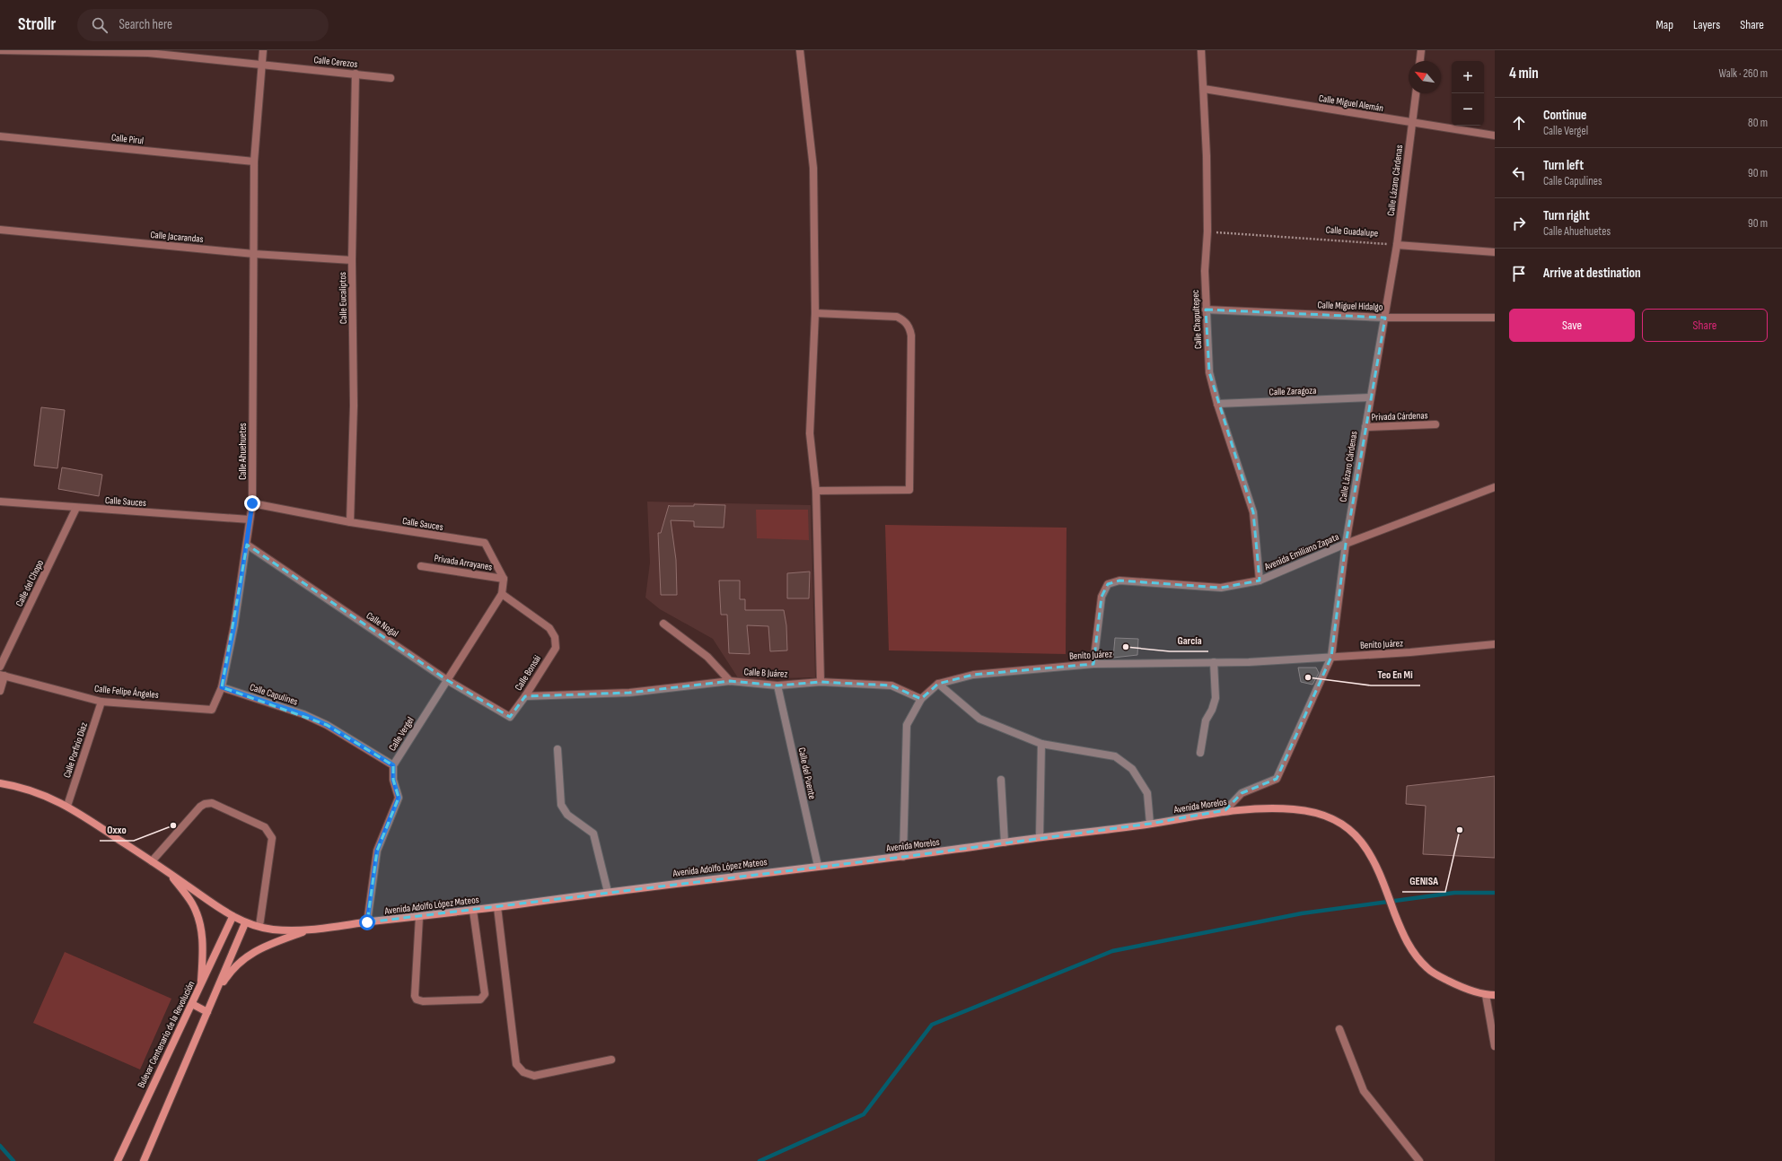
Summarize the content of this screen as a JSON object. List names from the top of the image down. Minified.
{"streets":{"main road":["Avenida Morelos","Avenida Adolfo López Mateos","Bulevar Centenario de la Revolución"],"street":["Calle Cerezos","Calle Miguel Alemán","Calle Pirul","Calle Lázaro Cárdenas","Calle Jacarandas","Calle Eucaliptos","Calle Miguel Hidalgo","Calle Chapultepec","Calle Zaragoza","Privada Cárdenas","Calle Ahuehuetes","Calle Sauces","Avenida Emiliano Zapata","Privada Arrayanes","Calle del Chopo","Calle Nogal","Benito Juárez","Calle Bonsái","Calle B Juárez","Calle Felipe Ángeles","Calle Capulines","Calle Vergel","Calle Porfirio Díaz","Calle del Puente"],"path":["Calle Guadalupe"]},"crossings":[["Calle Cerezos","Calle Eucaliptos"],["Calle Cerezos","Calle Ahuehuetes"],["Calle Miguel Alemán","Calle Lázaro Cárdenas"],["Calle Miguel Alemán","Calle Chapultepec"],["Calle Pirul","Calle Ahuehuetes"],["Calle Lázaro Cárdenas","Calle Guadalupe"],["Calle Lázaro Cárdenas","Calle Miguel Hidalgo"],["Calle Lázaro Cárdenas","Calle Zaragoza"],["Calle Lázaro Cárdenas","Privada Cárdenas"],["Calle Lázaro Cárdenas","Avenida Emiliano Zapata"],["Calle Lázaro Cárdenas","Benito Juárez"],["Calle Lázaro Cárdenas","Avenida Morelos"],["Calle Guadalupe","Calle Chapultepec"],["Calle Jacarandas","Calle Eucaliptos"],["Calle Jacarandas","Calle Ahuehuetes"],["Calle Eucaliptos","Calle Sauces"],["Calle Miguel Hidalgo","Calle Chapultepec"],["Calle Chapultepec","Calle Zaragoza"],["Calle Chapultepec","Avenida Emiliano Zapata"],["Calle Ahuehuetes","Calle Sauces"],["Calle Ahuehuetes","Calle Nogal"],["Calle Ahuehuetes","Calle Felipe Ángeles"],["Calle Ahuehuetes","Calle Capulines"],["Calle Sauces","Privada Arrayanes"],["Calle Sauces","Calle del Chopo"],["Avenida Emiliano Zapata","Benito Juárez"],["Calle Nogal","Calle Bonsái"],["Calle Nogal","Calle Vergel"],["Benito Juárez","Calle B Juárez"],["Benito Juárez","Avenida Morelos"],["Calle Bonsái","Calle B Juárez"],["Calle Bonsái","Calle Vergel"],["Calle B Juárez","Calle del Puente"],["Calle Felipe Ángeles","Calle Porfirio Díaz"],["Calle Capulines","Calle Vergel"],["Calle Vergel","Avenida Adolfo López Mateos"],["Calle Porfirio Díaz","Avenida Adolfo López Mateos"],["Calle del Puente","Avenida Morelos"],["Calle del Puente","Avenida Adolfo López Mateos"],["Avenida Morelos","Avenida Adolfo López Mateos"],["Avenida Adolfo López Mateos","Bulevar Centenario de la Revolución"]],"places":["García","Teo En Mi","Oxxo","GENISA"],"north":"top left","page":{"header":"Strollr","search":"Search here","nav":["Map","Layers","Share"],"heading":["4 min","Walk · 260 m"],"map_buttons":["+","−"],"list":[["Continue","Calle Vergel","80 m"],["Turn left","Calle Capulines","90 m"],["Turn right","Calle Ahuehuetes","90 m"],"Arrive at destination"],"buttons":["Save","Share"]}}
